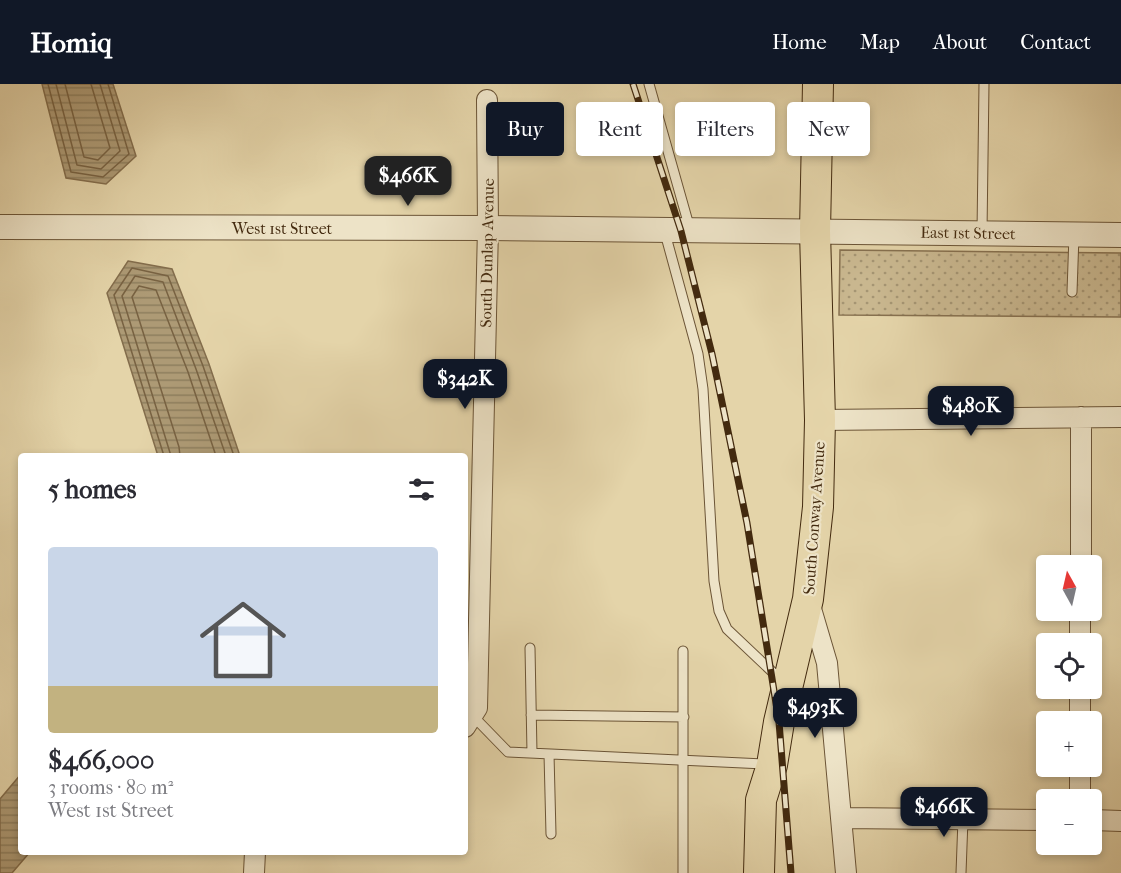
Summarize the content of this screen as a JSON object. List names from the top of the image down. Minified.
{"streets":{"main road":["South Conway Avenue"],"street":["West 1st Street","East 1st Street","South Dunlap Avenue"]},"crossings":[["West 1st Street","East 1st Street"],["West 1st Street","South Dunlap Avenue"],["West 1st Street","South Conway Avenue"],["East 1st Street","South Conway Avenue"]],"north":"top","page":{"header":"Homiq","nav":["Home","Map","About","Contact"],"chip":["Buy","Rent","Filters","New"],"price":["$466K","$342K","$480K","$493K","$466K"],"heading":"5 homes","list":[{"name":"$466,000","note":"3 rooms · 80 m² · West 1st Street"}],"map_buttons":["+","−"]}}
